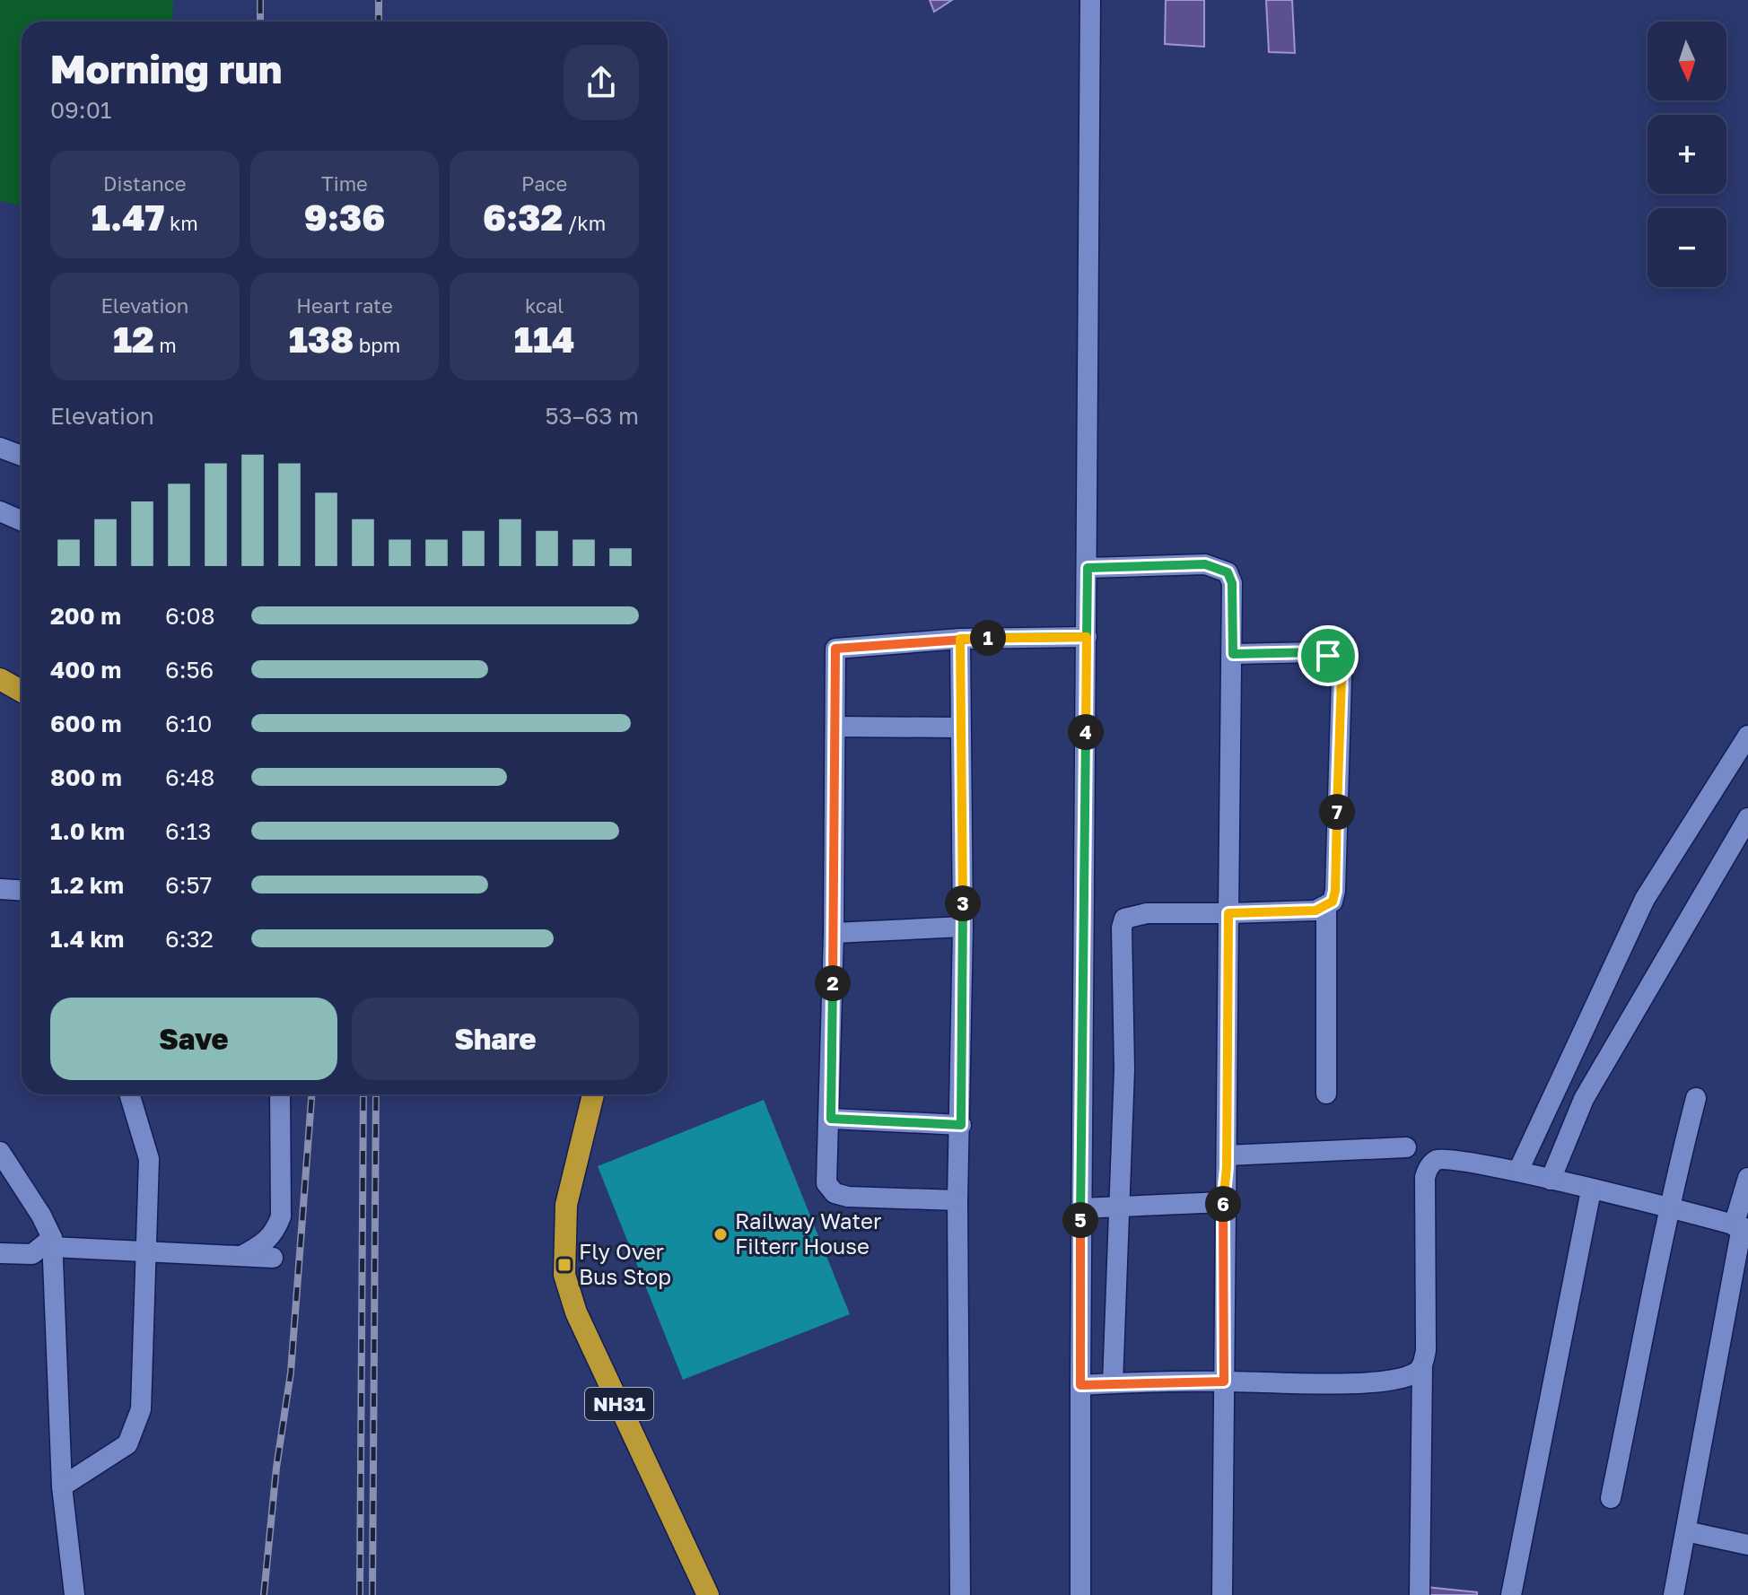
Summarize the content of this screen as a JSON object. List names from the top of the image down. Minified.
{"streets":{"highway":["NH31"]},"places":{"other":["Railway Water Filterr House"],"transit":["Fly Over Bus Stop"]},"north":"bottom","page":{"map_buttons":["+","−"],"heading":["Morning run","09:01"],"stats":[["Distance","1.47 km"],["Time","9:36"],["Pace","6:32 /km"],["Elevation","12 m"],["Heart rate","138 bpm"],["kcal","114"]],"chart":["Elevation","53–63 m"],"list":[{"name":"200 m","note":"6:08"},{"name":"400 m","note":"6:56"},{"name":"600 m","note":"6:10"},{"name":"800 m","note":"6:48"},{"name":"1.0 km","note":"6:13"},{"name":"1.2 km","note":"6:57"},{"name":"1.4 km","note":"6:32"}],"pins":["1","4","7","3","2","6","5"],"buttons":["Save","Share"]}}
